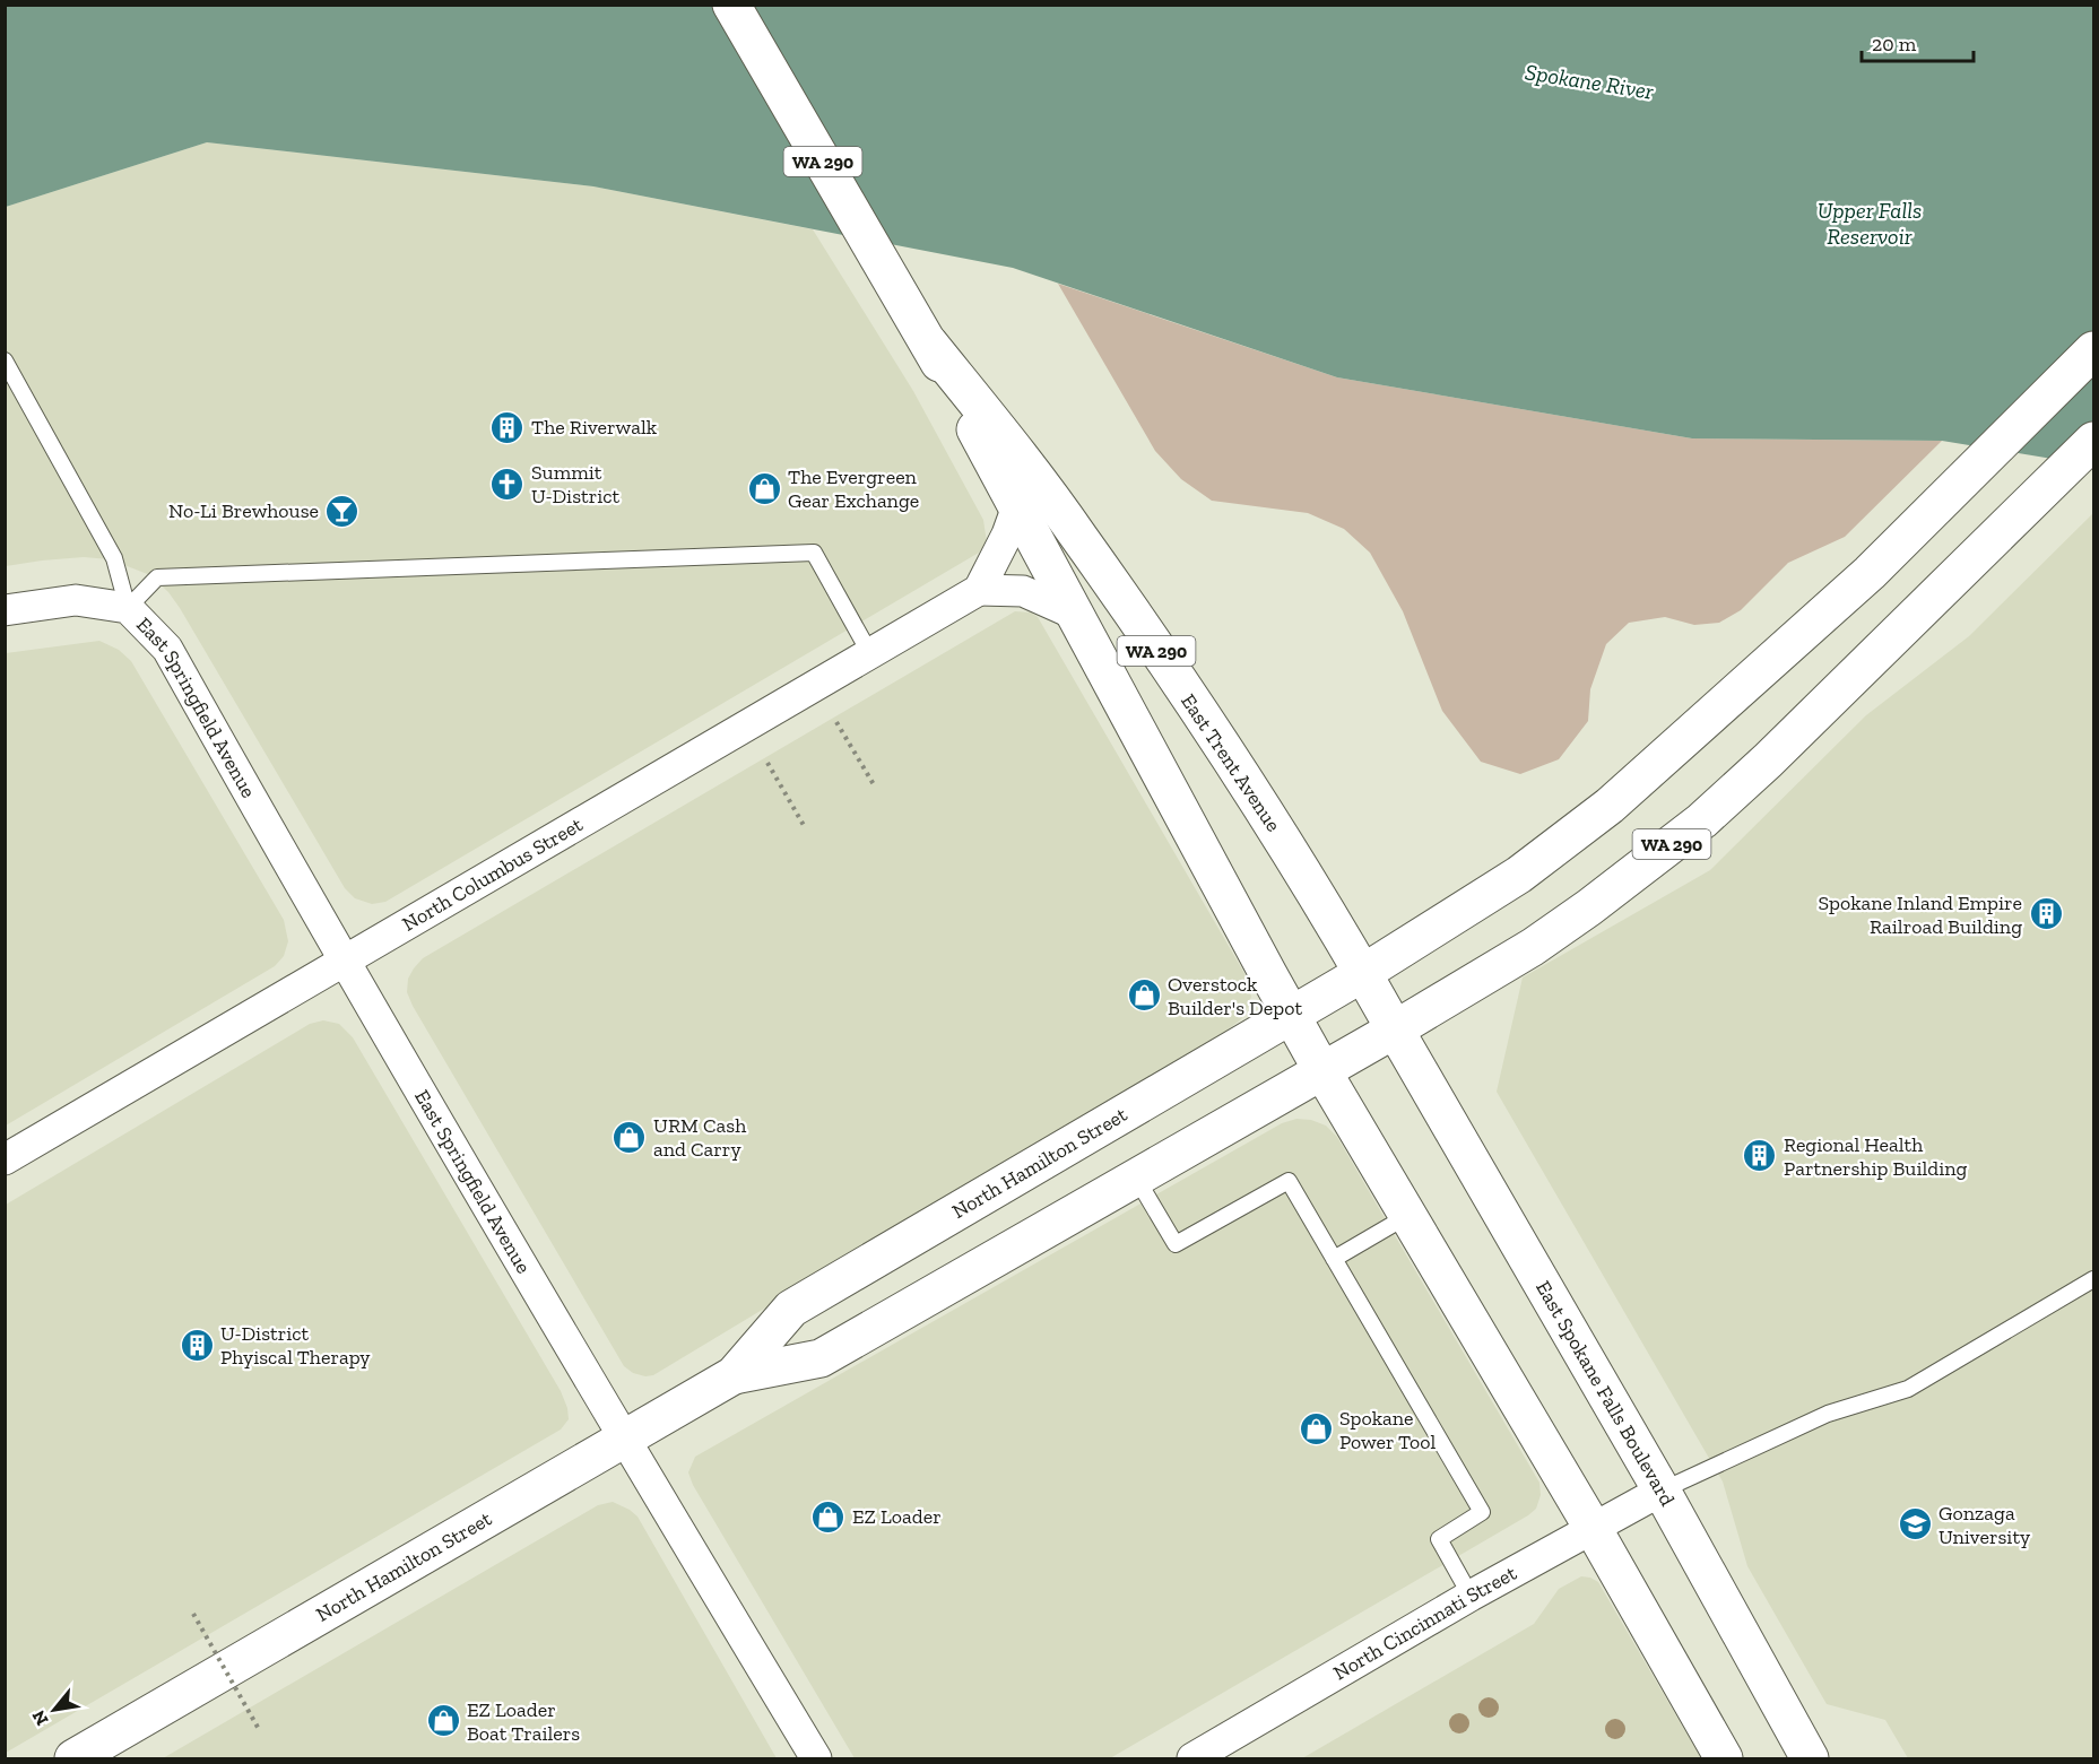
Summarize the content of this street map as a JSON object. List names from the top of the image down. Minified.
{"streets":{"main road":["WA 290","East Trent Avenue","North Hamilton Street","East Spokane Falls Boulevard"],"street":["East Springfield Avenue","North Columbus Street","North Cincinnati Street"]},"crossings":[["WA 290","East Trent Avenue"],["WA 290","North Hamilton Street"],["WA 290","East Spokane Falls Boulevard"],["East Springfield Avenue","North Columbus Street"],["East Springfield Avenue","North Hamilton Street"],["East Trent Avenue","North Hamilton Street"],["East Trent Avenue","East Spokane Falls Boulevard"],["North Hamilton Street","East Spokane Falls Boulevard"],["East Spokane Falls Boulevard","North Cincinnati Street"]],"water":["Spokane River","Upper Falls Reservoir"],"places":{"building":["The Riverwalk","Spokane Inland Empire Railroad Building","Regional Health Partnership Building","U-District Phyiscal Therapy"],"church":["Summit U-District"],"shop":["The Evergreen Gear Exchange","Overstock Builder's Depot","URM Cash and Carry","Spokane Power Tool","EZ Loader","EZ Loader Boat Trailers"],"bar":["No-Li Brewhouse"],"school or university":["Gonzaga University"]},"scale_bar":"20 m","north":"bottom left"}
